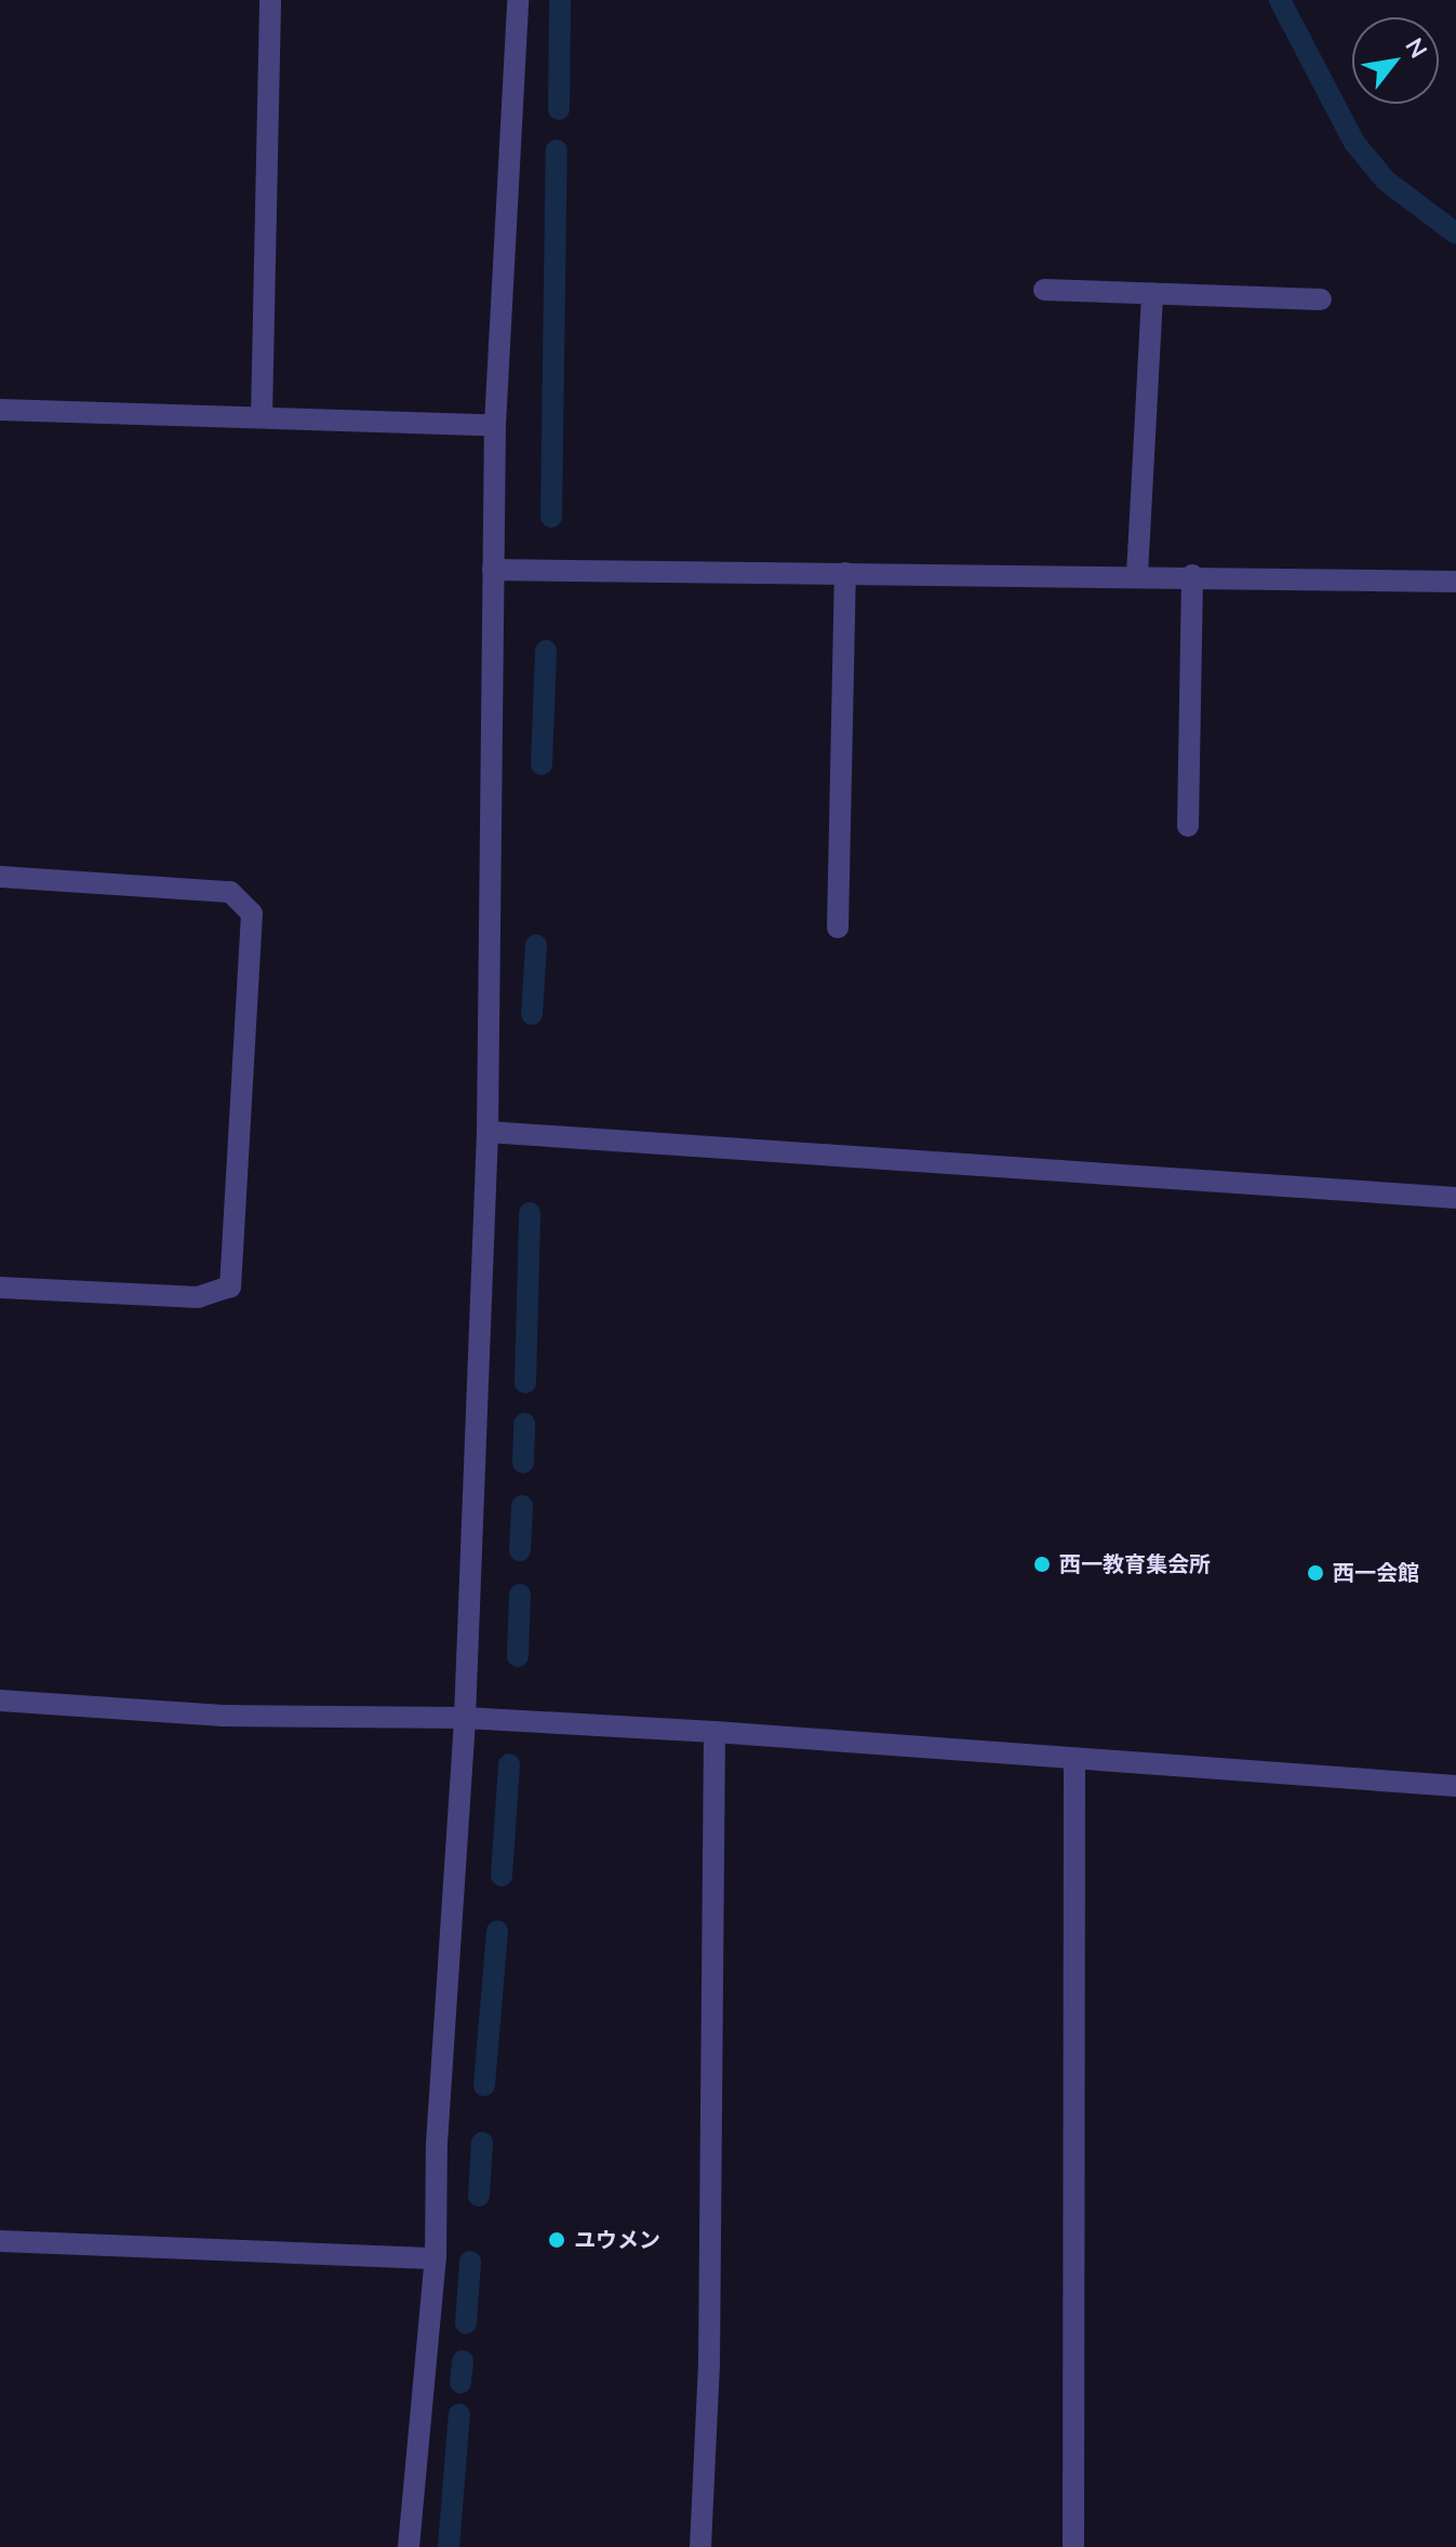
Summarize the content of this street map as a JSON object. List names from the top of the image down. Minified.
{"places":["西一教育集会所","西一会館","ユウメン"],"north":"top right"}
